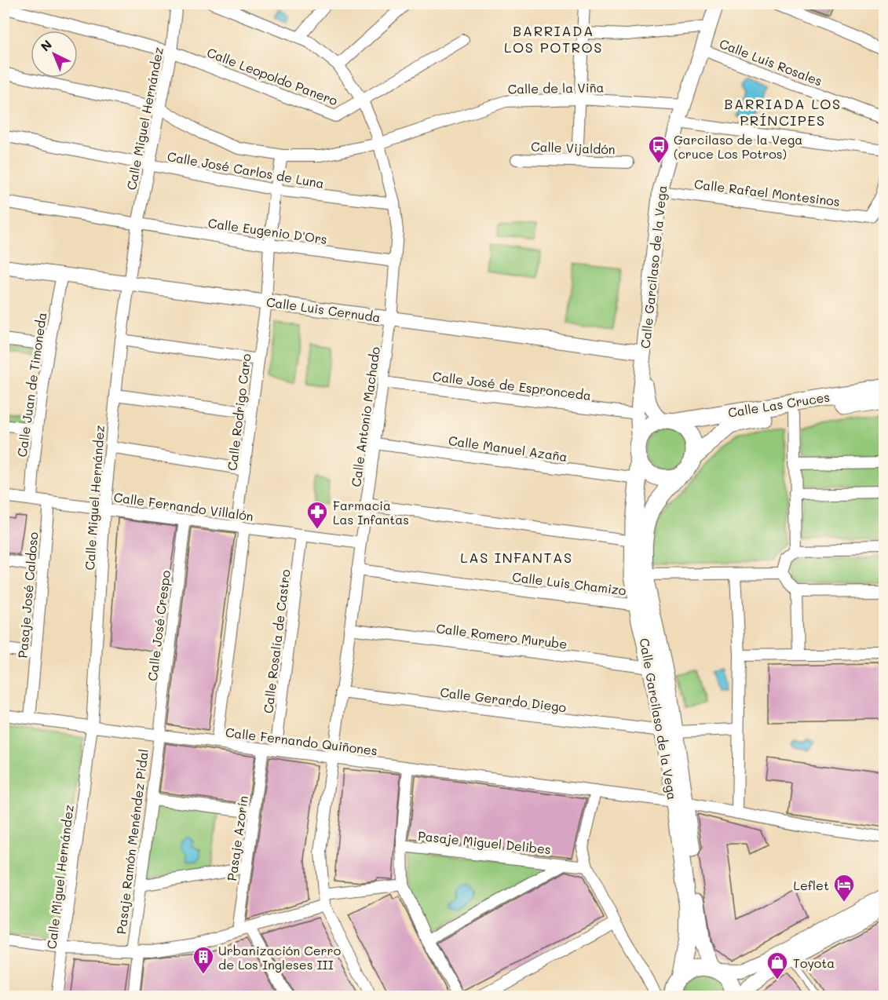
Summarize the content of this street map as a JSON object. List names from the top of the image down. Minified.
{"streets":{"main road":["Calle Garcilaso de la Vega","Calle Las Cruces"],"street":["Calle Luis Rosales","Calle Leopoldo Panero","Calle de la Viña","Calle Miguel Hernández","Calle Vijaldón","Calle José Carlos de Luna","Calle Rafael Montesinos","Calle Eugenio D'Ors","Calle Luis Cernuda","Calle Juan de Timoneda","Calle José de Espronceda","Calle Rodrigo Caro","Calle Antonio Machado","Calle Manuel Azaña","Calle Fernando Villalón","Calle Luis Chamizo","Pasaje José Caldoso","Calle José Crespo","Calle Romero Murube","Calle Rosalía de Castro","Calle Gerardo Diego","Calle Fernando Quiñones","Pasaje Azorín","Pasaje Ramón Menéndez Pidal","Pasaje Miguel Delibes"]},"crossings":[["Calle Luis Rosales","Calle Garcilaso de la Vega"],["Calle Leopoldo Panero","Calle Miguel Hernández"],["Calle Leopoldo Panero","Calle Antonio Machado"],["Calle de la Viña","Calle Miguel Hernández"],["Calle de la Viña","Calle Garcilaso de la Vega"],["Calle de la Viña","Calle Rodrigo Caro"],["Calle de la Viña","Calle Antonio Machado"],["Calle Miguel Hernández","Calle José Carlos de Luna"],["Calle Miguel Hernández","Calle Eugenio D'Ors"],["Calle Miguel Hernández","Calle Luis Cernuda"],["Calle Miguel Hernández","Calle Fernando Villalón"],["Calle Miguel Hernández","Calle Fernando Quiñones"],["Calle José Carlos de Luna","Calle Rodrigo Caro"],["Calle José Carlos de Luna","Calle Antonio Machado"],["Calle Rafael Montesinos","Calle Garcilaso de la Vega"],["Calle Eugenio D'Ors","Calle Rodrigo Caro"],["Calle Eugenio D'Ors","Calle Antonio Machado"],["Calle Garcilaso de la Vega","Calle Luis Cernuda"],["Calle Garcilaso de la Vega","Calle José de Espronceda"],["Calle Garcilaso de la Vega","Calle Las Cruces"],["Calle Garcilaso de la Vega","Calle Manuel Azaña"],["Calle Garcilaso de la Vega","Calle Luis Chamizo"],["Calle Garcilaso de la Vega","Calle Romero Murube"],["Calle Garcilaso de la Vega","Calle Gerardo Diego"],["Calle Garcilaso de la Vega","Calle Fernando Quiñones"],["Calle Luis Cernuda","Calle Juan de Timoneda"],["Calle Luis Cernuda","Calle Rodrigo Caro"],["Calle Luis Cernuda","Calle Antonio Machado"],["Calle Juan de Timoneda","Calle Fernando Villalón"],["Calle José de Espronceda","Calle Antonio Machado"],["Calle Rodrigo Caro","Calle Fernando Villalón"],["Calle Rodrigo Caro","Calle Fernando Quiñones"],["Calle Antonio Machado","Calle Manuel Azaña"],["Calle Antonio Machado","Calle Fernando Villalón"],["Calle Antonio Machado","Calle Luis Chamizo"],["Calle Antonio Machado","Calle Romero Murube"],["Calle Antonio Machado","Calle Gerardo Diego"],["Calle Antonio Machado","Calle Fernando Quiñones"],["Calle Fernando Villalón","Pasaje José Caldoso"],["Calle Fernando Villalón","Calle José Crespo"],["Calle Fernando Villalón","Calle Rosalía de Castro"],["Pasaje José Caldoso","Calle Fernando Quiñones"],["Calle José Crespo","Calle Fernando Quiñones"],["Calle José Crespo","Pasaje Ramón Menéndez Pidal"],["Calle Rosalía de Castro","Calle Fernando Quiñones"],["Calle Fernando Quiñones","Pasaje Azorín"],["Calle Fernando Quiñones","Pasaje Ramón Menéndez Pidal"]],"districts":["BARRIADA LOS POTROS","BARRIADA LOS PRÍNCIPES","LAS INFANTAS"],"places":{"bus stop":["Garcilaso de la Vega (cruce Los Potros)"],"pharmacy":["Farmacia Las Infantas"],"hotel":["Leflet"],"building":["Urbanización Cerro de Los Ingleses III"],"shop":["Toyota"]},"north":"top left"}
